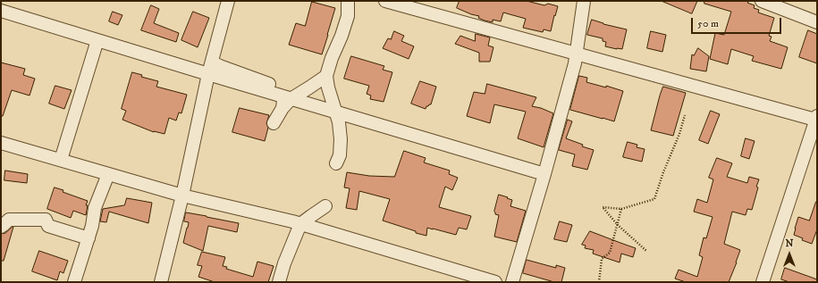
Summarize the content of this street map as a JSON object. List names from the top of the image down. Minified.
{"scale_bar":"50 m","north":"top"}
